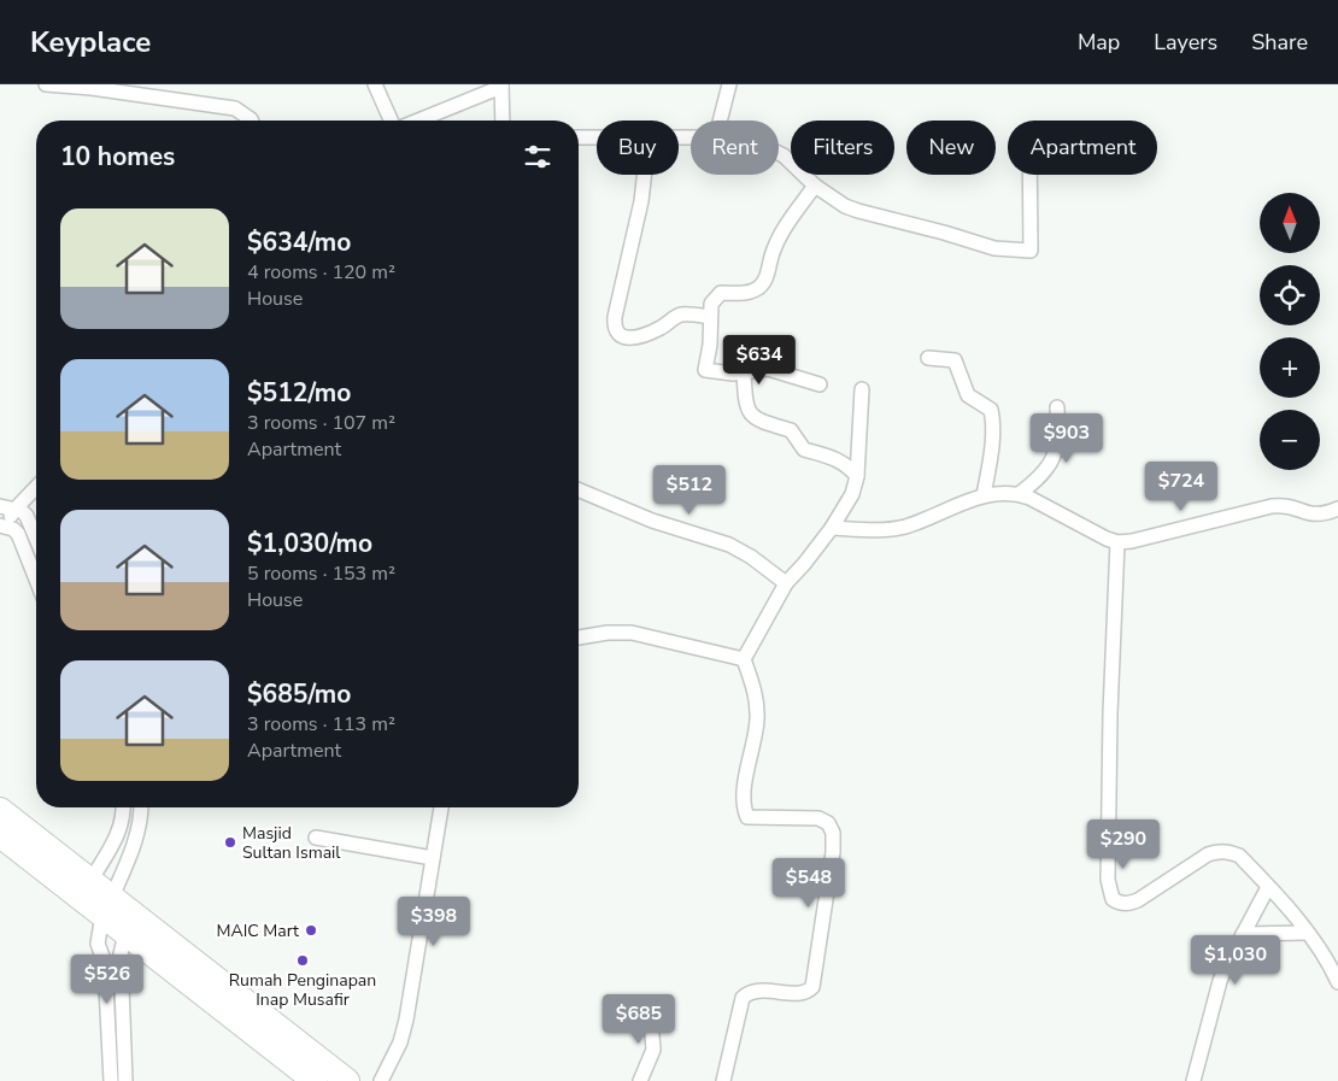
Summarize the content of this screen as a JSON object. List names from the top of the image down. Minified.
{"places":["Masjid Sultan Ismail","MAIC Mart","Rumah Penginapan Inap Musafir"],"north":"top","page":{"header":"Keyplace","nav":["Map","Layers","Share"],"chip":["Buy","Rent","Filters","New","Apartment"],"heading":"10 homes","map_buttons":["+","−"],"list":[{"name":"$634/mo","note":"4 rooms · 120 m² · House"},{"name":"$512/mo","note":"3 rooms · 107 m² · Apartment"},{"name":"$1,030/mo","note":"5 rooms · 153 m² · House"},{"name":"$685/mo","note":"3 rooms · 113 m² · Apartment"}],"price":["$634","$903","$724","$512","$290","$548","$398","$1,030","$526","$685"]}}
